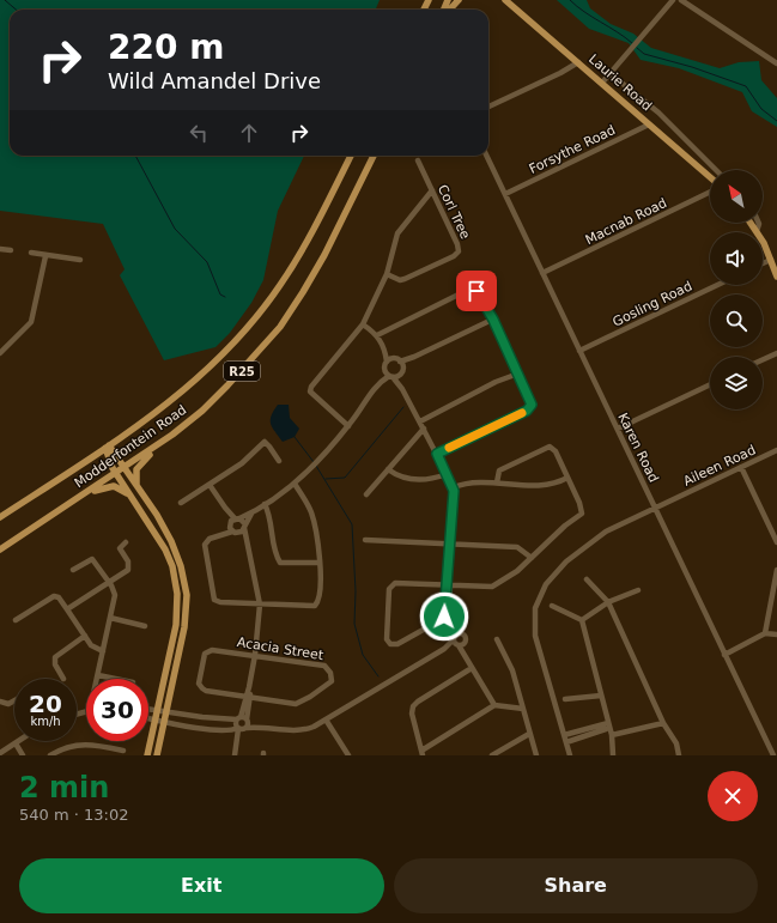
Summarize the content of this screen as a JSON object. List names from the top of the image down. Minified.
{"streets":{"main road":["Laurie Road","R25","Modderfontein Road"],"street":["Forsythe Road","Corl Tree","Macnab Road","Gosling Road","Karen Road","Aileen Road","Acacia Street"]},"crossings":[["Laurie Road","Forsythe Road"],["Forsythe Road","Karen Road"],["Macnab Road","Karen Road"],["Gosling Road","Karen Road"],["Karen Road","Aileen Road"]],"north":"top left","page":{"turn":["220 m","Wild Amandel Drive"],"speed":"20 km/h","limit":"30","heading":["2 min","540 m · 13:02"],"buttons":["Exit","Share"]}}
